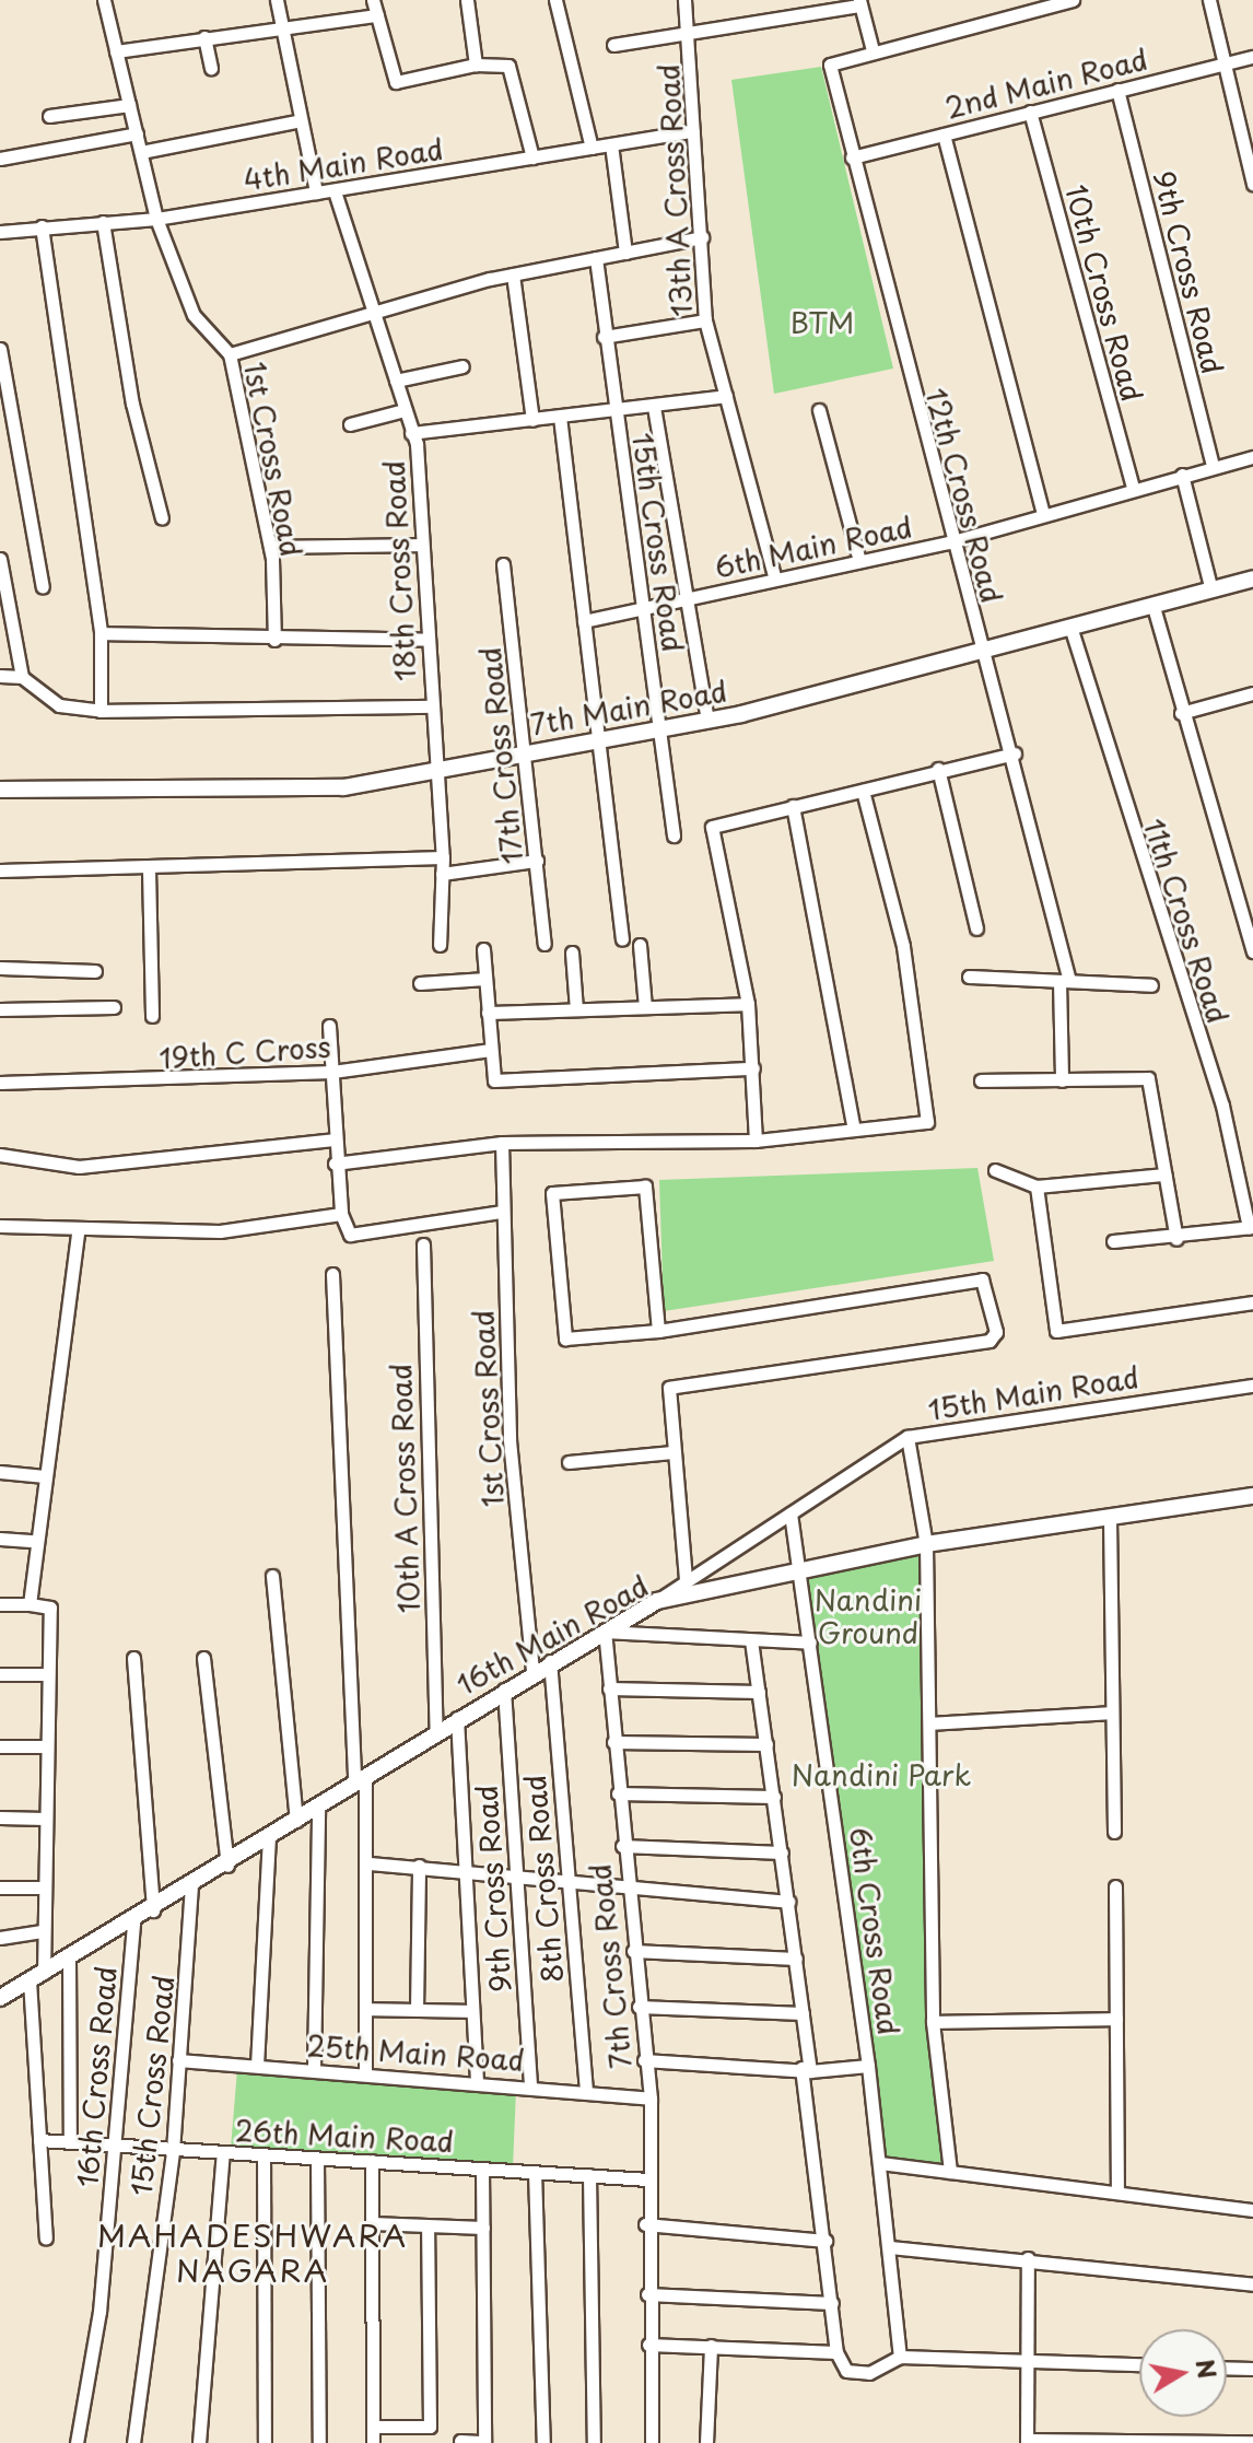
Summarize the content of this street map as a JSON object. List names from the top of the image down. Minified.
{"streets":{"street":["2nd Main Road","4th Main Road","13th A Cross Road","9th Cross Road","10th Cross Road","1st Cross Road","12th Cross Road","15th Cross Road","6th Main Road","18th Cross Road","7th Main Road","17th Cross Road","11th Cross Road","19th C Cross","15th Main Road","10th A Cross Road","16th Main Road","8th Cross Road","6th Cross Road","7th Cross Road","25th Main Road","16th Cross Road","26th Main Road"]},"crossings":[["2nd Main Road","9th Cross Road"],["2nd Main Road","10th Cross Road"],["2nd Main Road","12th Cross Road"],["4th Main Road","13th A Cross Road"],["4th Main Road","1st Cross Road"],["4th Main Road","18th Cross Road"],["13th A Cross Road","6th Main Road"],["9th Cross Road","6th Main Road"],["9th Cross Road","16th Main Road"],["9th Cross Road","25th Main Road"],["10th Cross Road","6th Main Road"],["1st Cross Road","16th Main Road"],["12th Cross Road","6th Main Road"],["12th Cross Road","7th Main Road"],["15th Cross Road","6th Main Road"],["15th Cross Road","7th Main Road"],["15th Cross Road","16th Main Road"],["15th Cross Road","25th Main Road"],["15th Cross Road","26th Main Road"],["18th Cross Road","7th Main Road"],["7th Main Road","17th Cross Road"],["7th Main Road","11th Cross Road"],["15th Main Road","16th Main Road"],["15th Main Road","6th Cross Road"],["10th A Cross Road","16th Main Road"],["16th Main Road","8th Cross Road"],["16th Main Road","6th Cross Road"],["16th Main Road","7th Cross Road"],["16th Main Road","16th Cross Road"],["8th Cross Road","25th Main Road"],["7th Cross Road","25th Main Road"],["7th Cross Road","26th Main Road"],["16th Cross Road","26th Main Road"]],"districts":["MAHADESHWARA NAGARA"],"parks":["BTM","Nandini Ground","Nandini Park"],"north":"right"}
